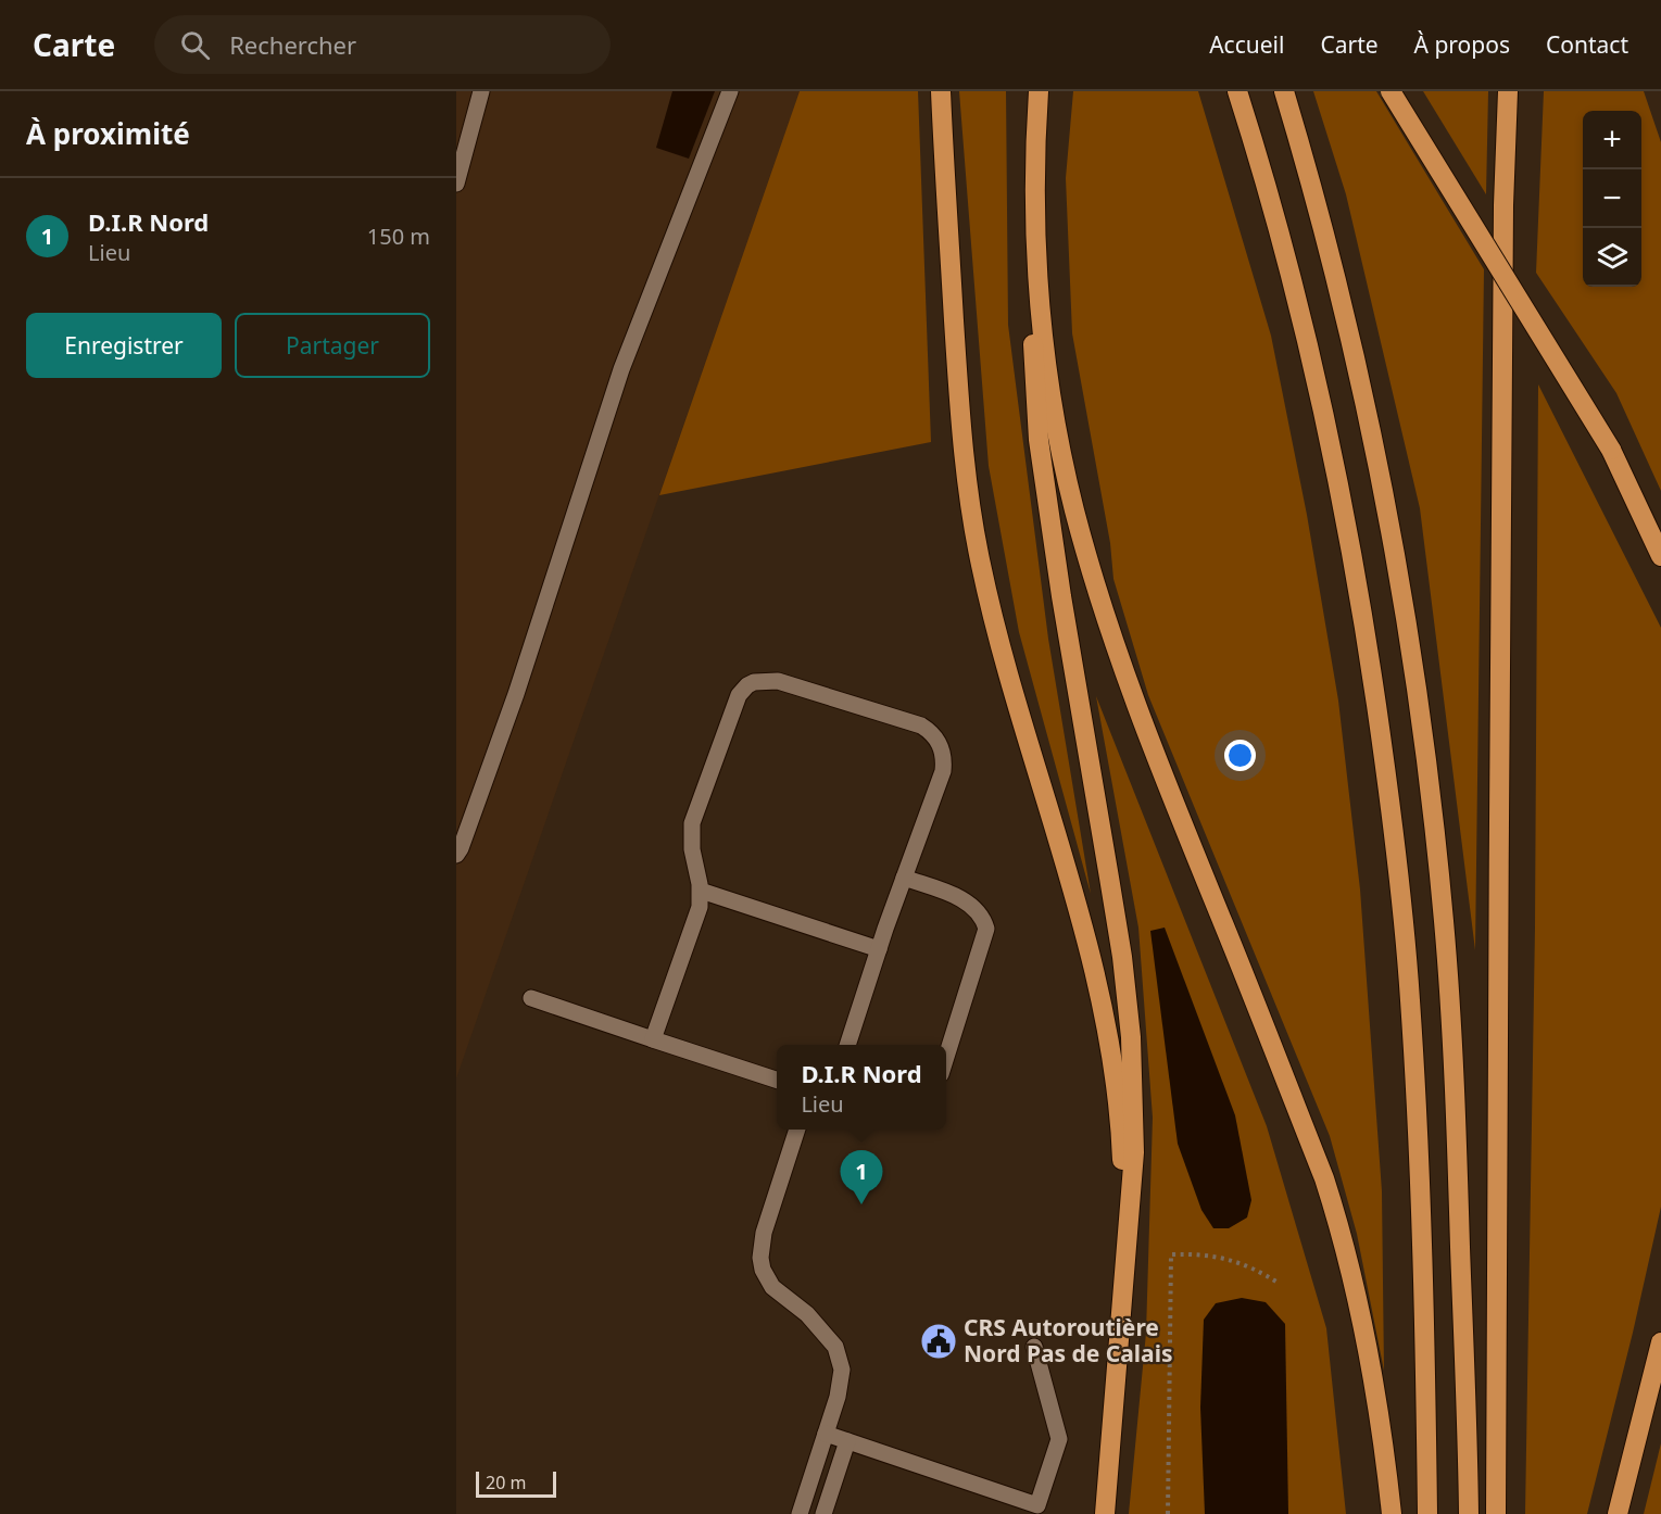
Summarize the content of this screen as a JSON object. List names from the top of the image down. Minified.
{"places":{"public building":["CRS Autoroutière Nord Pas de Calais"]},"scale_bar":"20 m","page":{"header":"Carte","search":"Rechercher","nav":["Accueil","Carte","À propos","Contact"],"heading":"À proximité","map_buttons":["+","−"],"list":[{"mark":"1","name":"D.I.R Nord","note":"Lieu","value":"150 m"}],"buttons":["Enregistrer","Partager"],"popup":["D.I.R Nord","Lieu"],"pins":"1","scale":"20 m"}}
